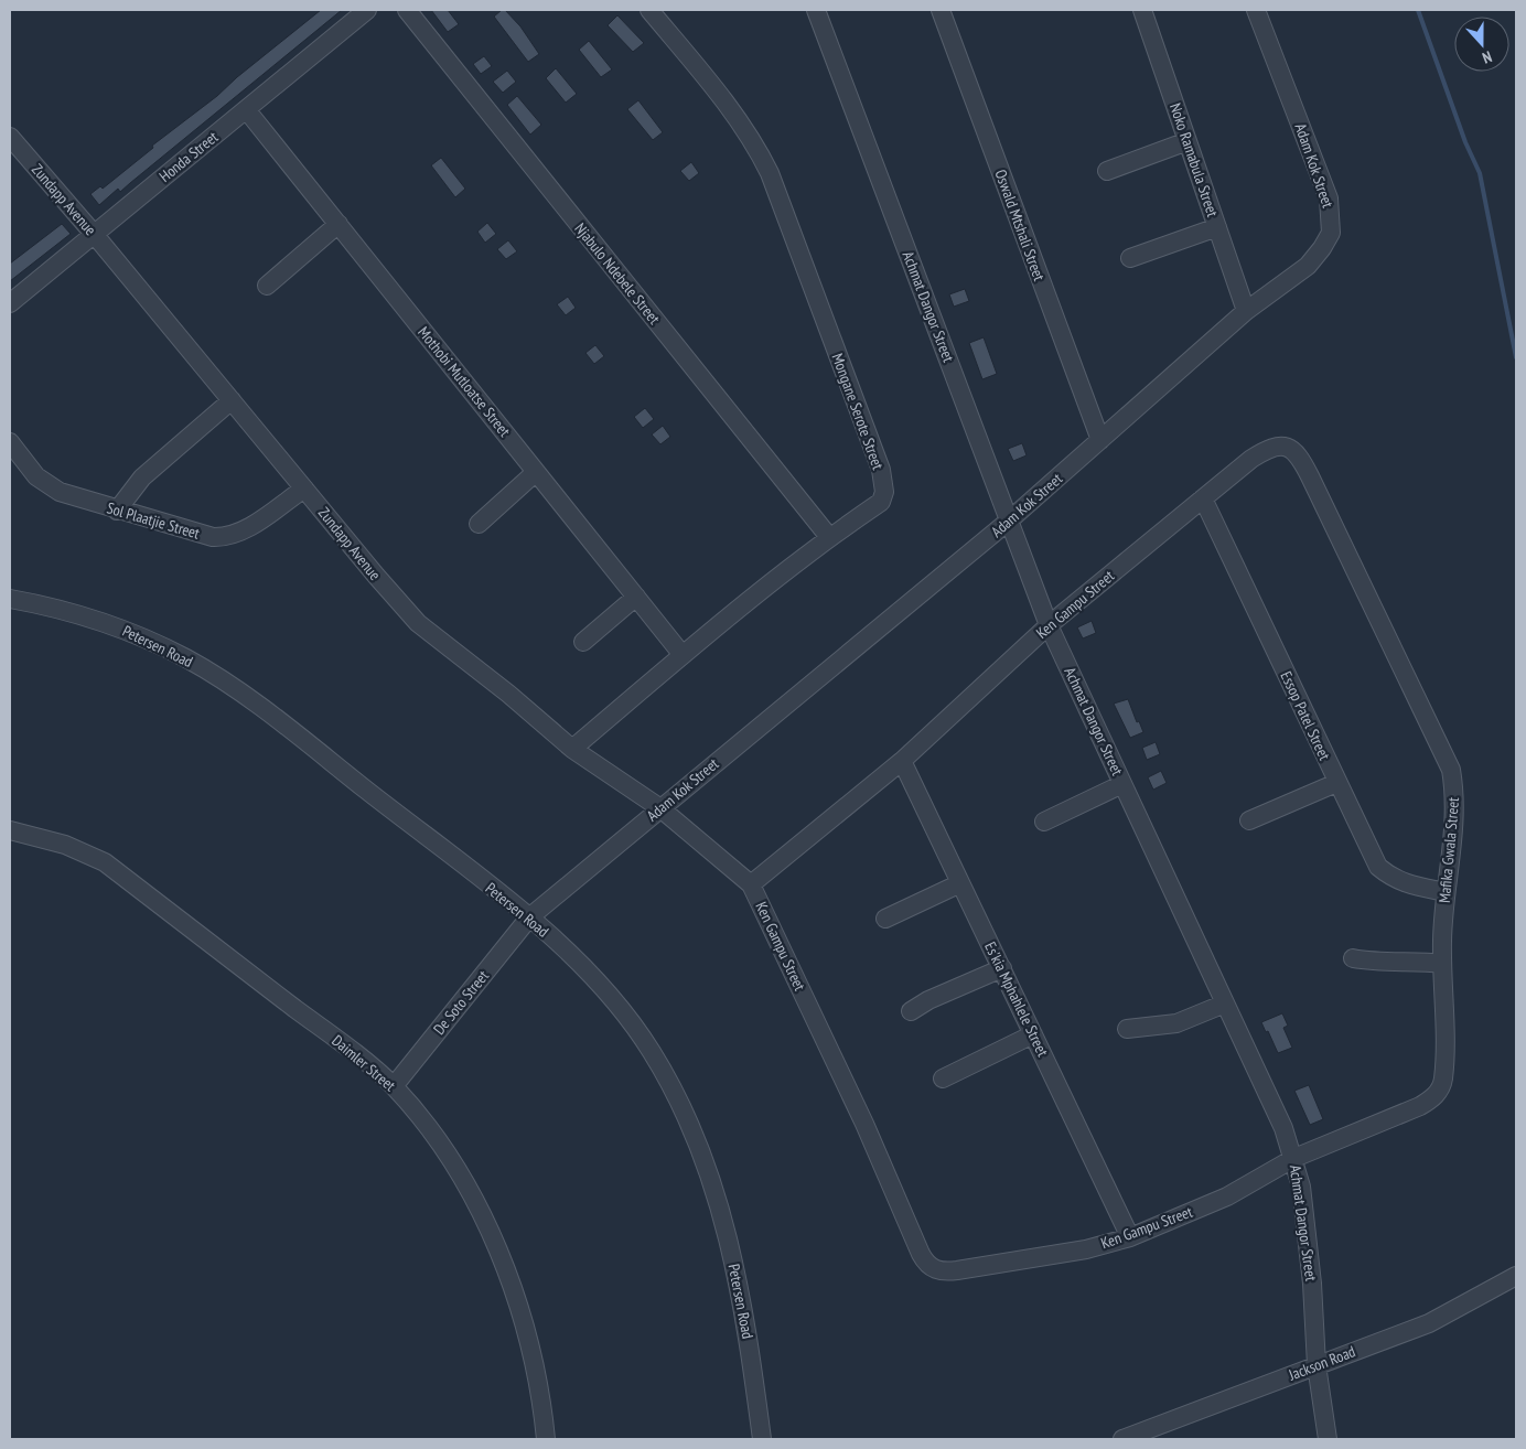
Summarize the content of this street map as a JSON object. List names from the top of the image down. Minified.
{"streets":{"street":["Honda Street","Noko Ramabula Street","Adam Kok Street","Zundapp Avenue","Oswald Mtshali Street","Njabulo Ndebele Street","Achmat Dangor Street","Mothobi Mutloatse Street","Mongane Serote Street","Sol Plaatjie Street","Ken Gampu Street","Petersen Road","Essop Patel Street","Mafika Gwala Street","Es'kia Mphahlele Street","De Soto Street","Daimler Street","Jackson Road"]},"crossings":[["Honda Street","Zundapp Avenue"],["Honda Street","Mothobi Mutloatse Street"],["Noko Ramabula Street","Adam Kok Street"],["Adam Kok Street","Zundapp Avenue"],["Adam Kok Street","Oswald Mtshali Street"],["Adam Kok Street","Achmat Dangor Street"],["Adam Kok Street","Petersen Road"],["Adam Kok Street","De Soto Street"],["Zundapp Avenue","Mongane Serote Street"],["Zundapp Avenue","Sol Plaatjie Street"],["Zundapp Avenue","Ken Gampu Street"],["Njabulo Ndebele Street","Mongane Serote Street"],["Achmat Dangor Street","Ken Gampu Street"],["Achmat Dangor Street","Mafika Gwala Street"],["Achmat Dangor Street","Jackson Road"],["Mothobi Mutloatse Street","Mongane Serote Street"],["Ken Gampu Street","Essop Patel Street"],["Ken Gampu Street","Mafika Gwala Street"],["Ken Gampu Street","Es'kia Mphahlele Street"],["Petersen Road","De Soto Street"],["Essop Patel Street","Mafika Gwala Street"],["De Soto Street","Daimler Street"]],"north":"bottom"}
